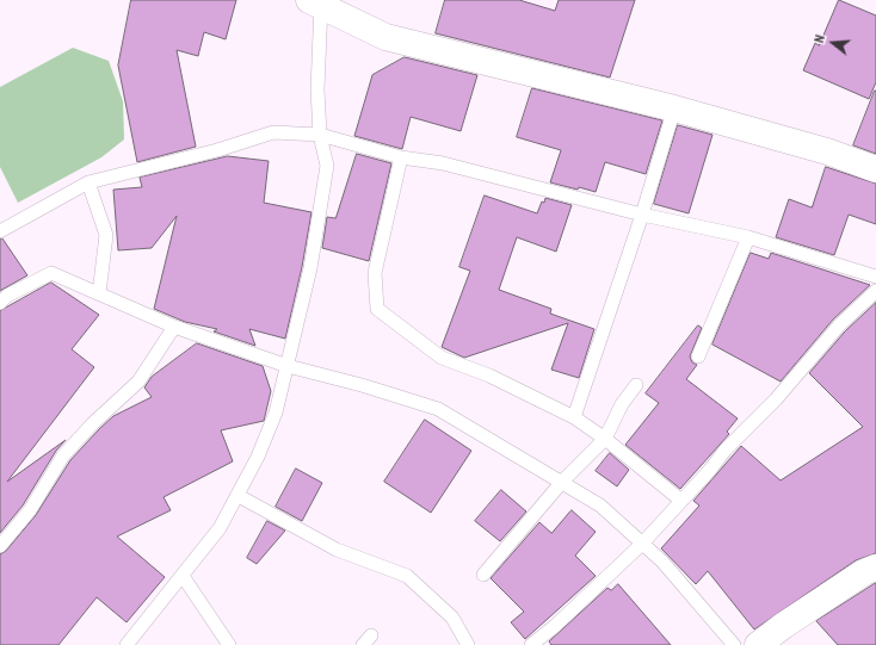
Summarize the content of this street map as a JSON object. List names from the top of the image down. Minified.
{"north":"left"}
